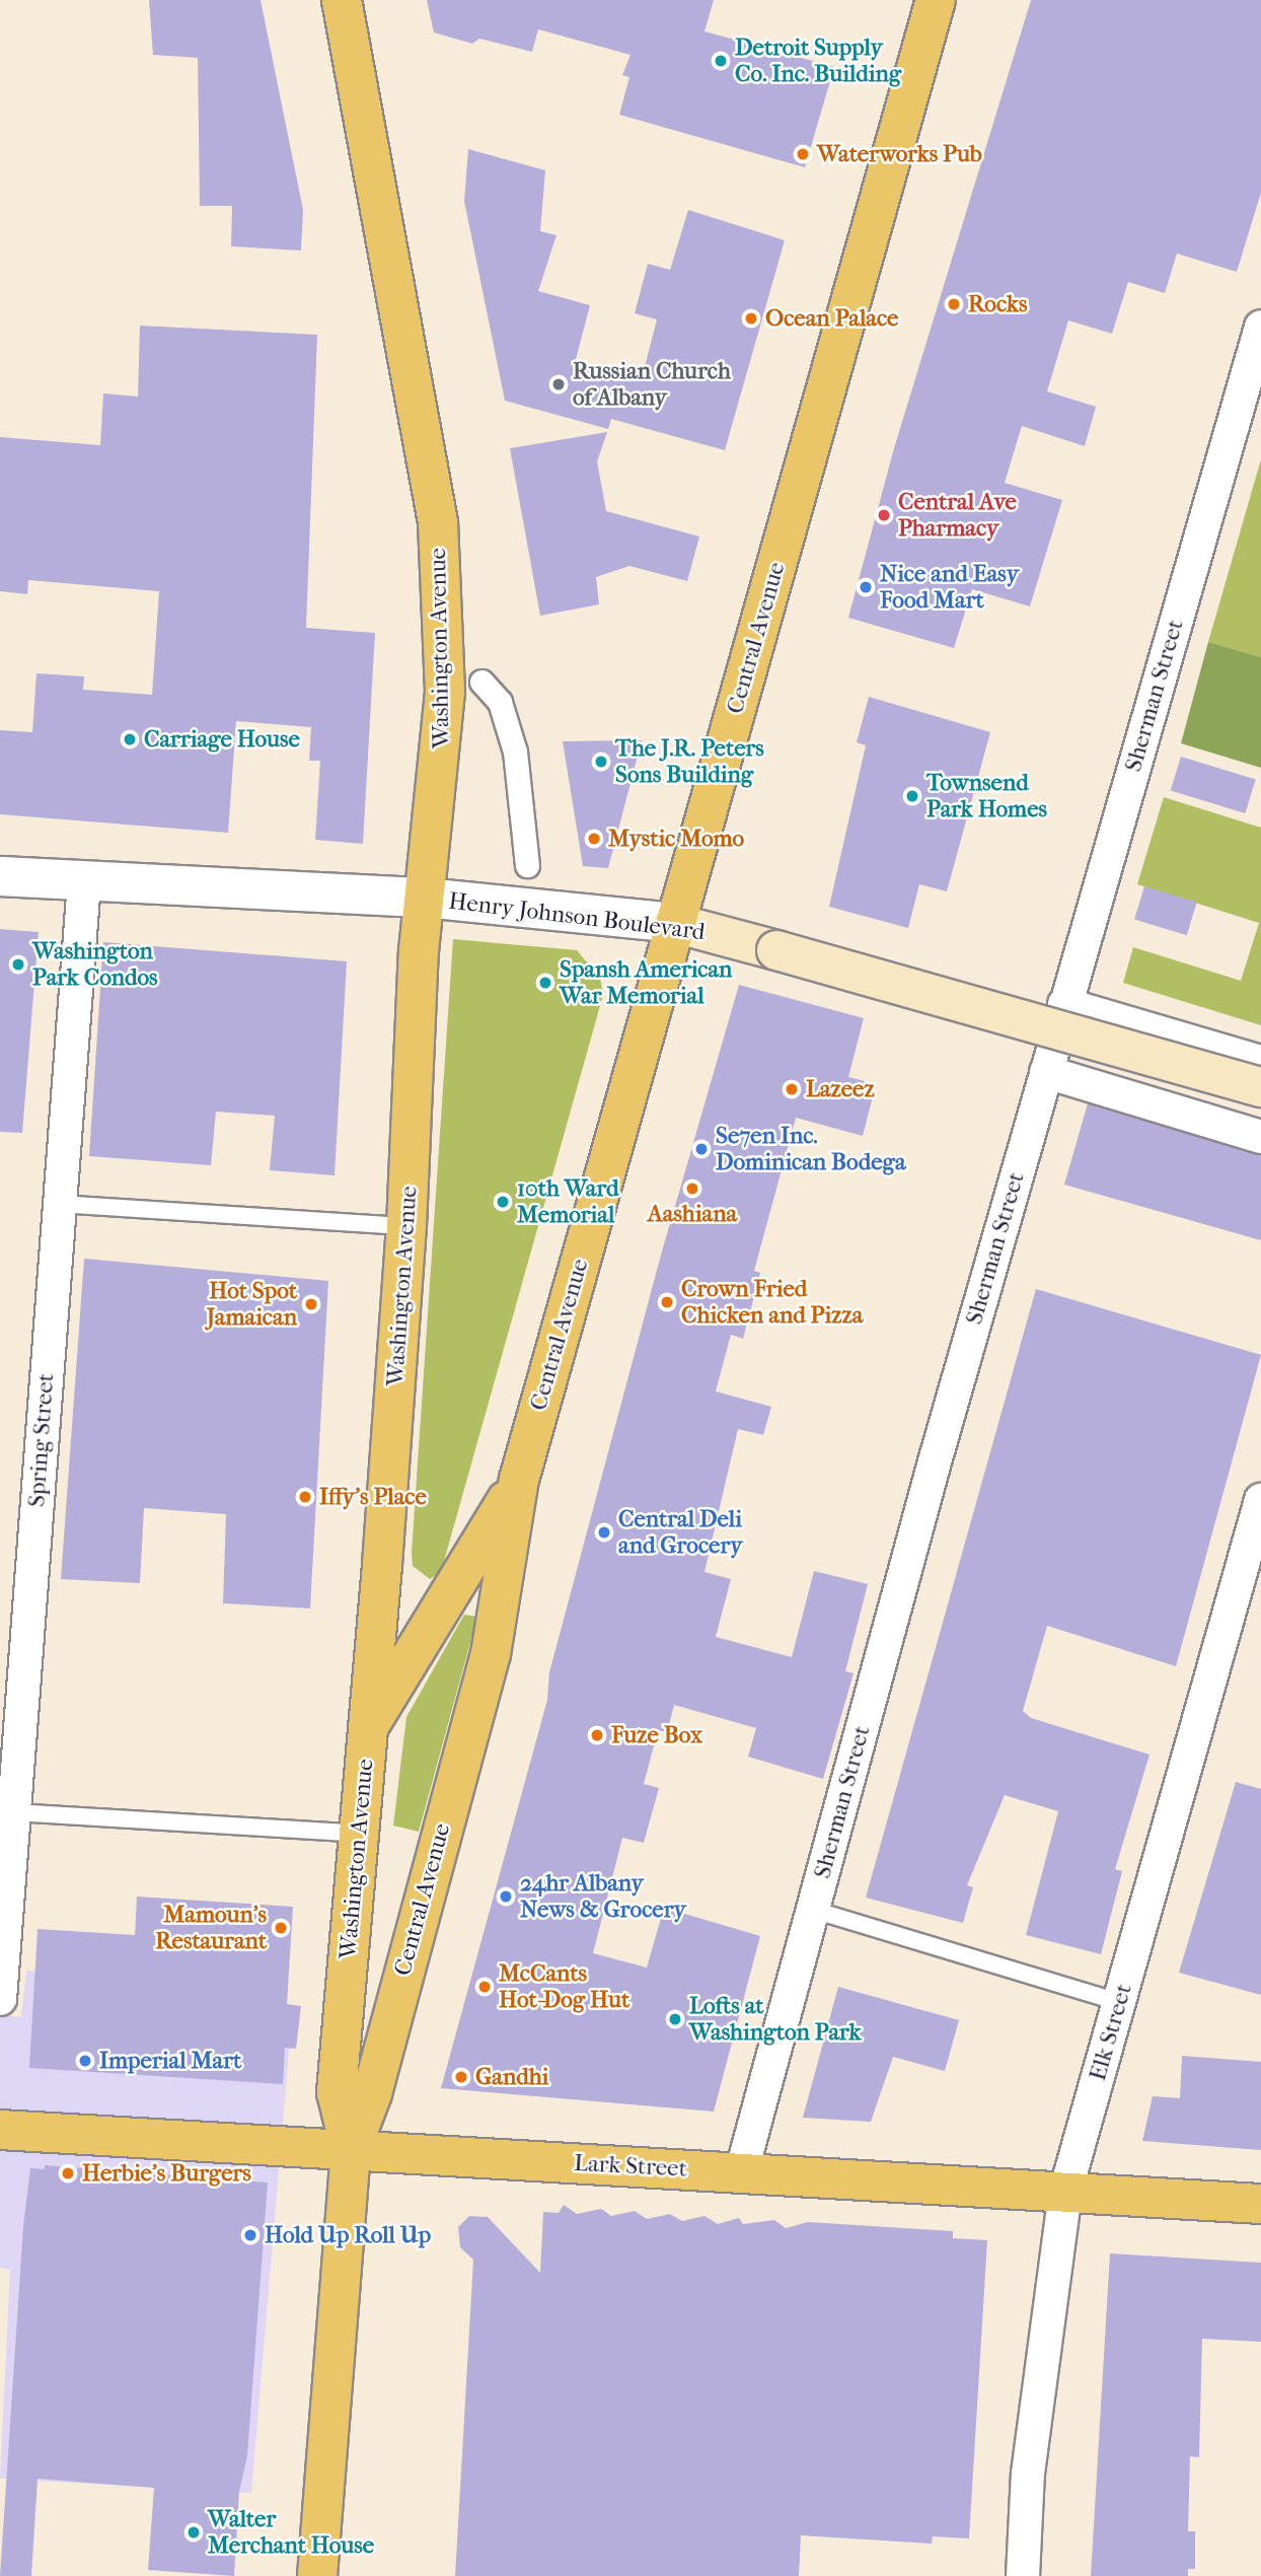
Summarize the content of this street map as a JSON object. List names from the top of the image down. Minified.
{"streets":{"main road":["Central Avenue","Washington Avenue","Henry Johnson Boulevard","Lark Street"],"street":["Sherman Street","Spring Street","Elk Street"]},"crossings":[["Central Avenue","Washington Avenue"],["Central Avenue","Henry Johnson Boulevard"],["Central Avenue","Lark Street"],["Washington Avenue","Henry Johnson Boulevard"],["Washington Avenue","Lark Street"],["Sherman Street","Lark Street"],["Henry Johnson Boulevard","Spring Street"],["Elk Street","Lark Street"]],"places":["Detroit Supply Co. Inc. Building","Waterworks Pub","Rocks","Ocean Palace","Russian Church of Albany","Central Ave Pharmacy","Nice and Easy Food Mart","Carriage House","The J.R. Peters Sons Building","Townsend Park Homes","Mystic Momo","Washington Park Condos","Spansh American War Memorial","Lazeez","Se7en Inc. Dominican Bodega","Aashiana","10th Ward Memorial","Crown Fried Chicken and Pizza","Hot Spot Jamaican","Iffy's Place","Central Deli and Grocery","Fuze Box","24hr Albany News & Grocery","Mamoun's Restaurant","McCants Hot-Dog Hut","Lofts at Washington Park","Imperial Mart","Gandhi","Herbie's Burgers","Hold Up Roll Up","Walter Merchant House"]}
